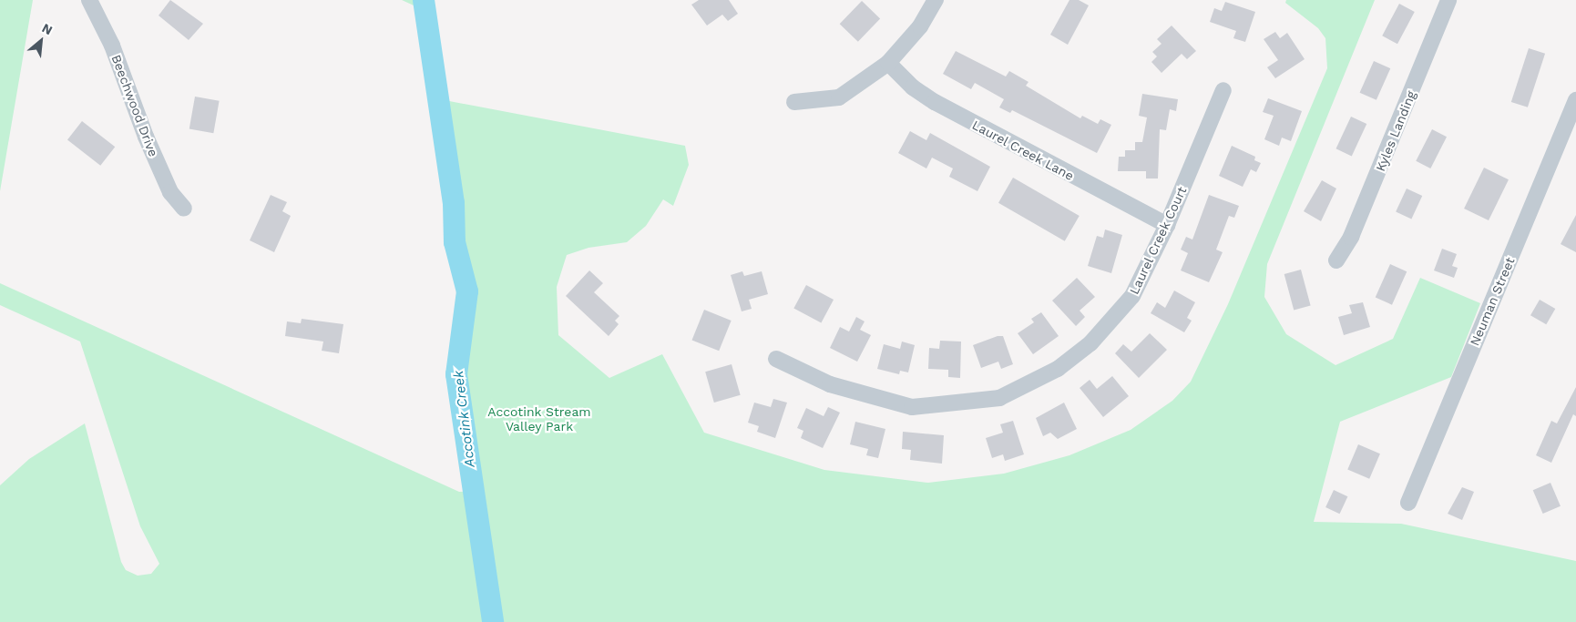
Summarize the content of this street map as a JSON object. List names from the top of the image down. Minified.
{"streets":{"street":["Beechwood Drive","Kyles Landing","Laurel Creek Lane","Laurel Creek Court","Neuman Street"]},"crossings":[["Laurel Creek Lane","Laurel Creek Court"]],"water":["Accotink Creek"],"parks":["Accotink Stream Valley Park"],"north":"top right"}
